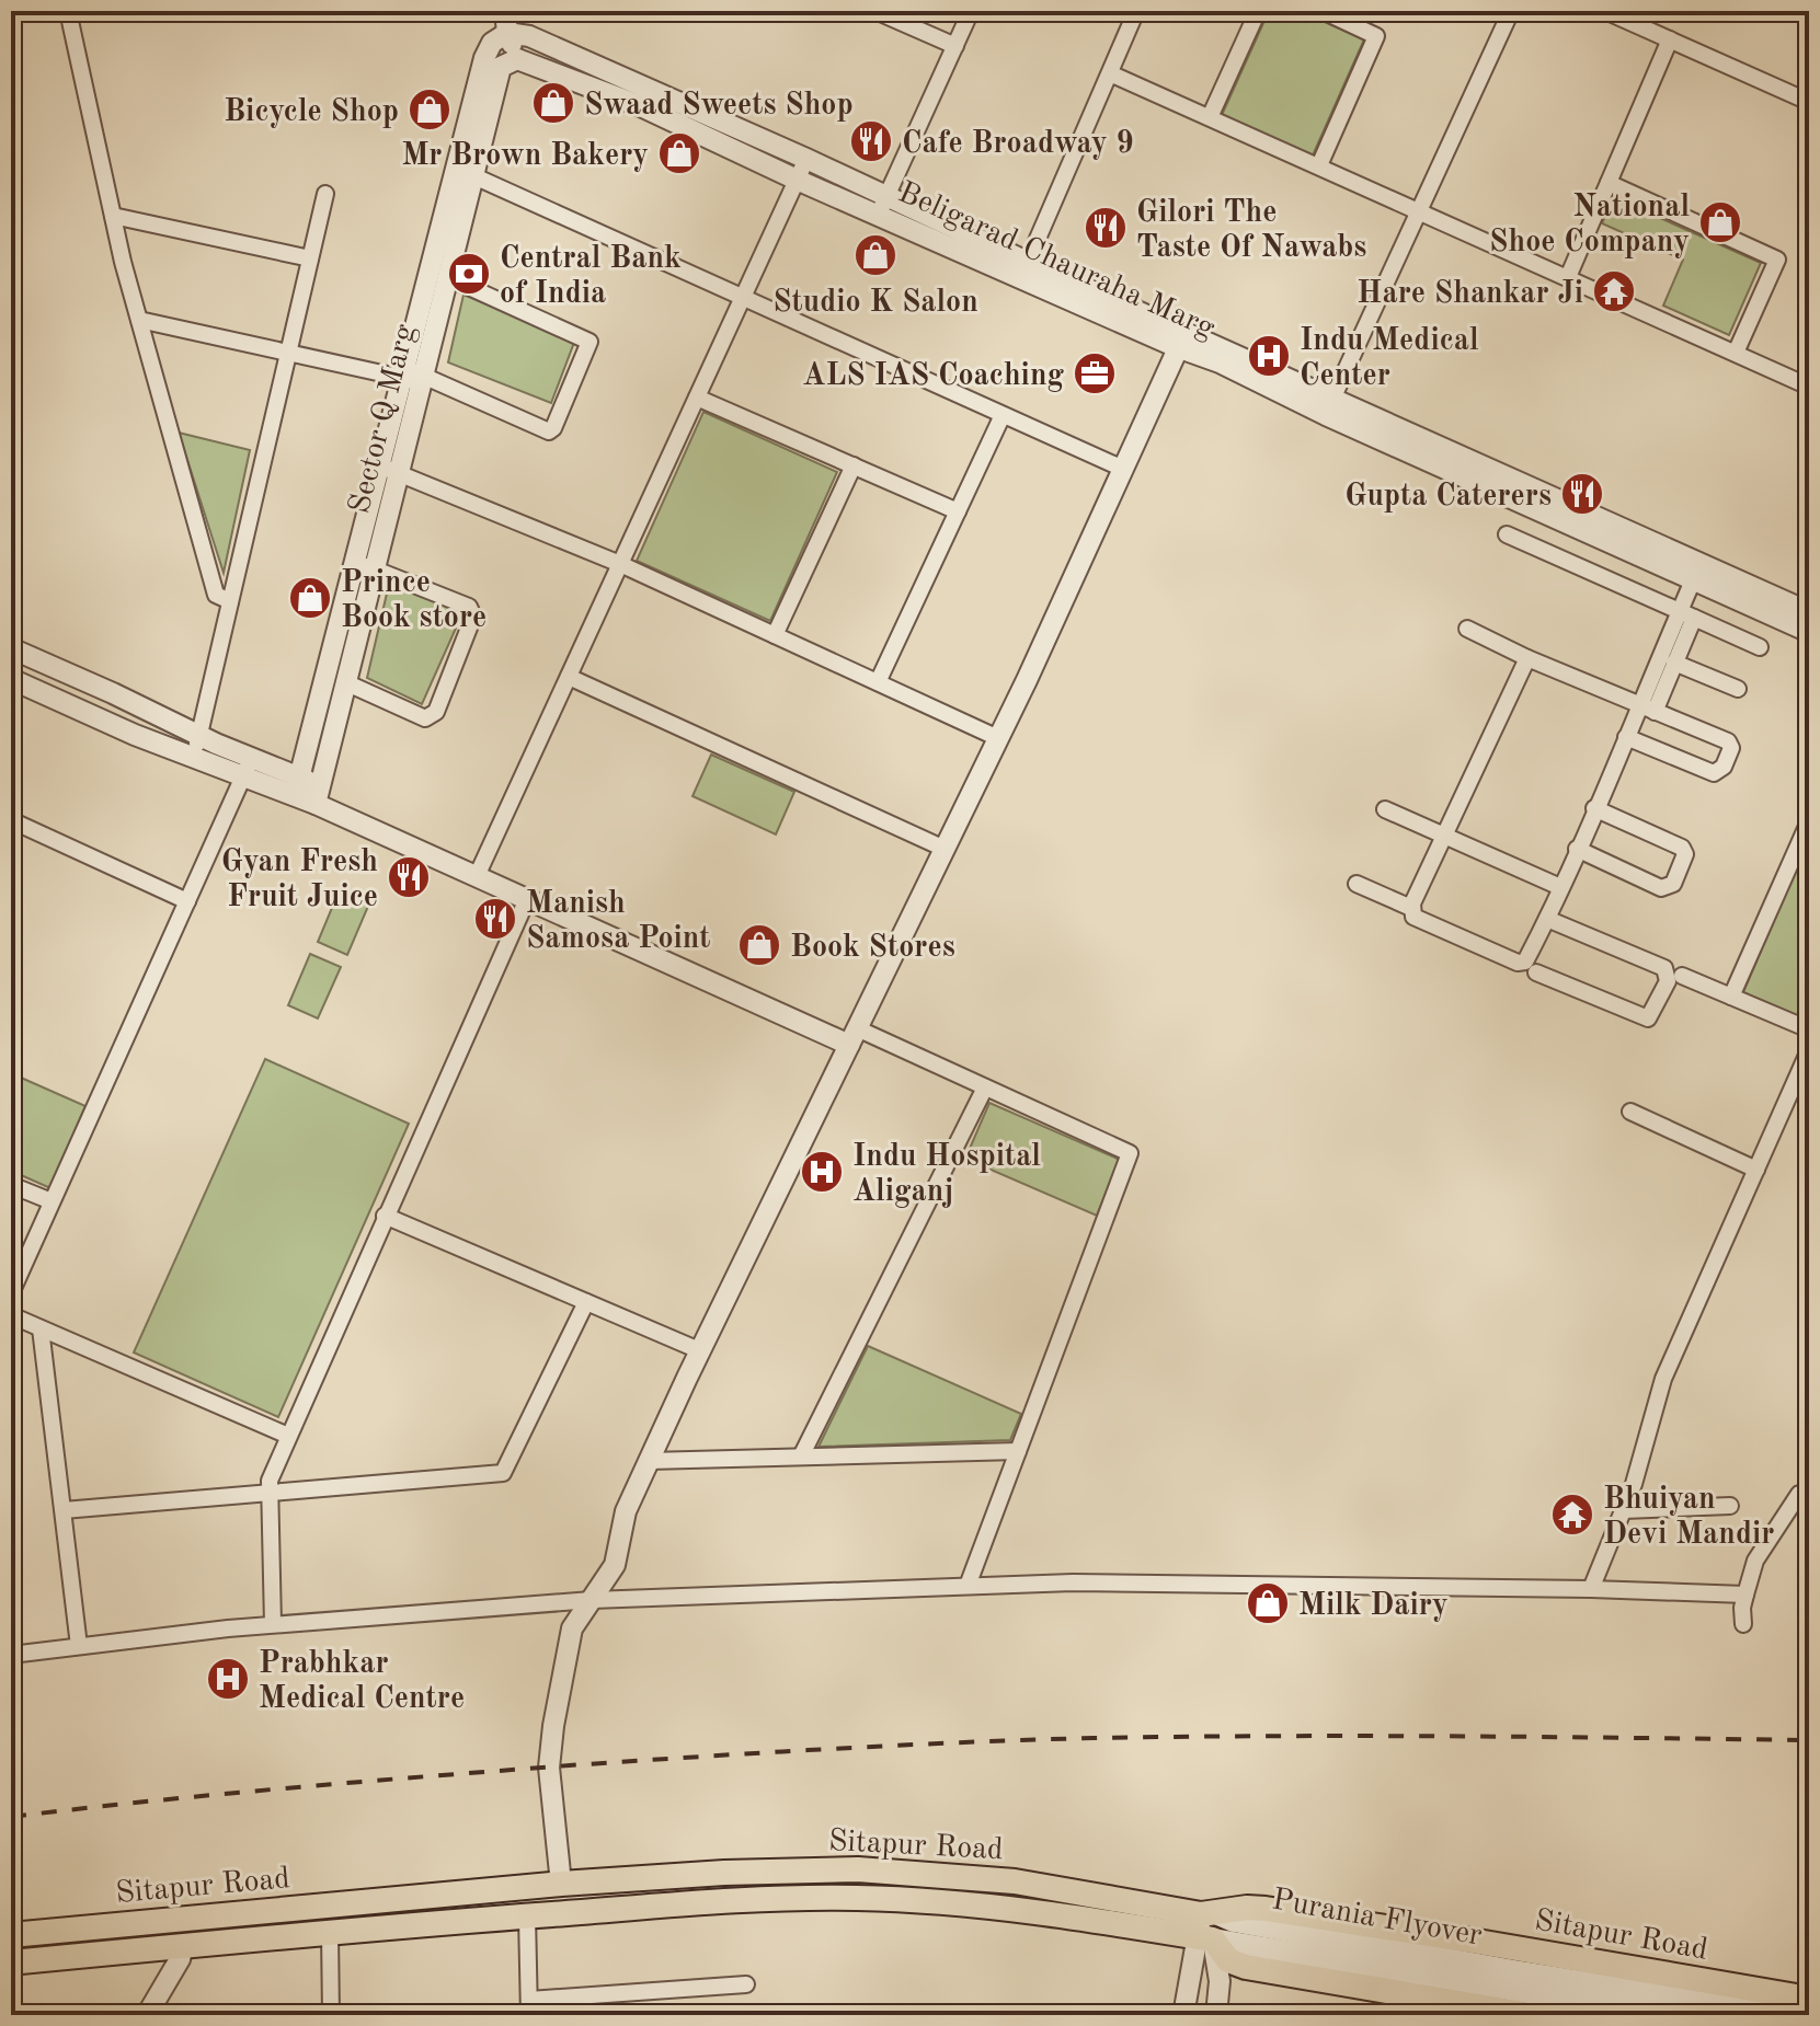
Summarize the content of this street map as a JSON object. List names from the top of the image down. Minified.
{"streets":{"main road":["Sitapur Road","Purania Flyover"],"street":["Beligarad Chauraha Marg","Sector Q Marg"]},"crossings":[["Beligarad Chauraha Marg","Sector Q Marg"],["Sitapur Road","Purania Flyover"]],"places":{"shop":["Swaad Sweets Shop","Bicycle Shop","Mr Brown Bakery","National Shoe Company","Studio K Salon","Prince Book store","Book Stores","Milk Dairy"],"restaurant":["Cafe Broadway 9","Gilori The Taste Of Nawabs","Gupta Caterers","Gyan Fresh Fruit Juice","Manish Samosa Point"],"bank":["Central Bank of India"],"temple":["Hare Shankar Ji","Bhuiyan Devi Mandir"],"hospital":["Indu Medical Center","Indu Hospital Aliganj","Prabhkar Medical Centre"],"office":["ALS IAS Coaching"]}}
